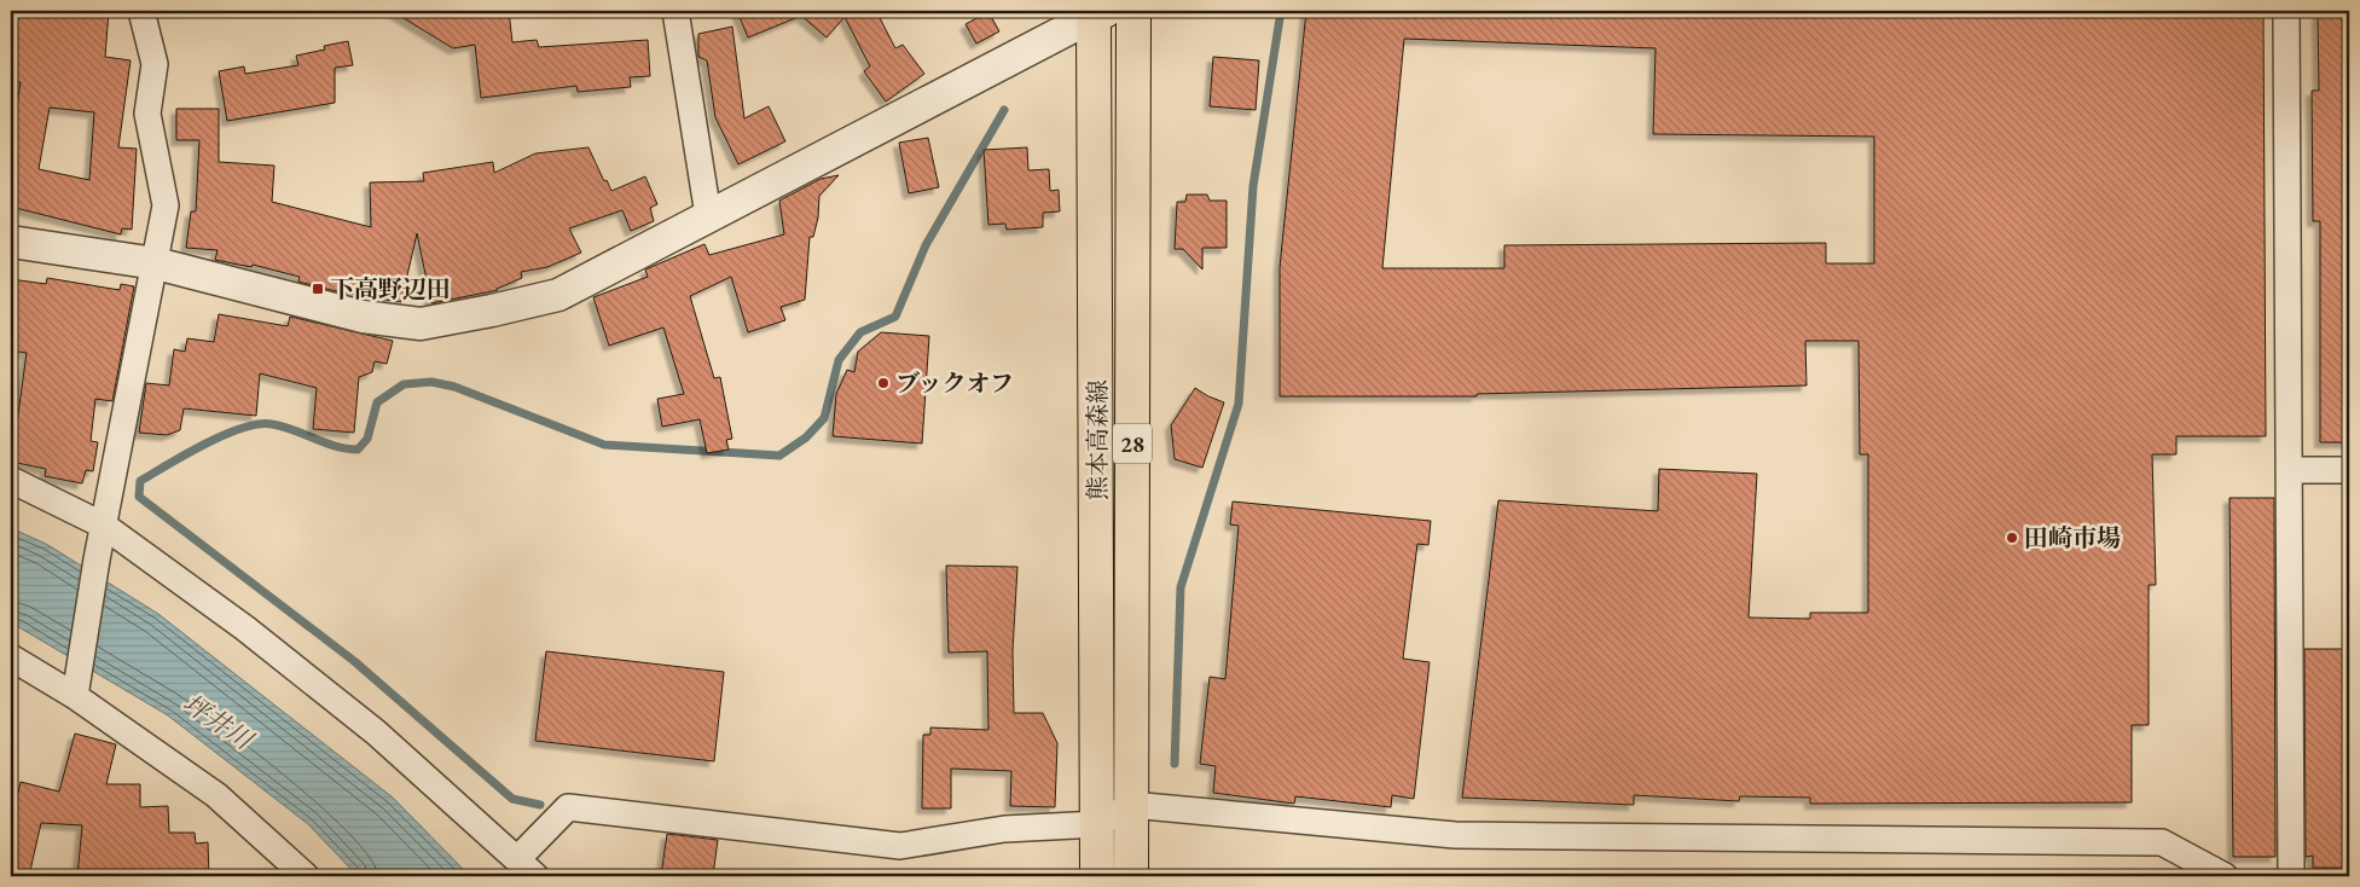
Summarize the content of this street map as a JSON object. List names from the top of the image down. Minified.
{"streets":{"main road":["熊本高森線","28"]},"water":["坪井川"],"places":{"transit":["下高野辺田"],"other":["ブックオフ","田崎市場"]}}
